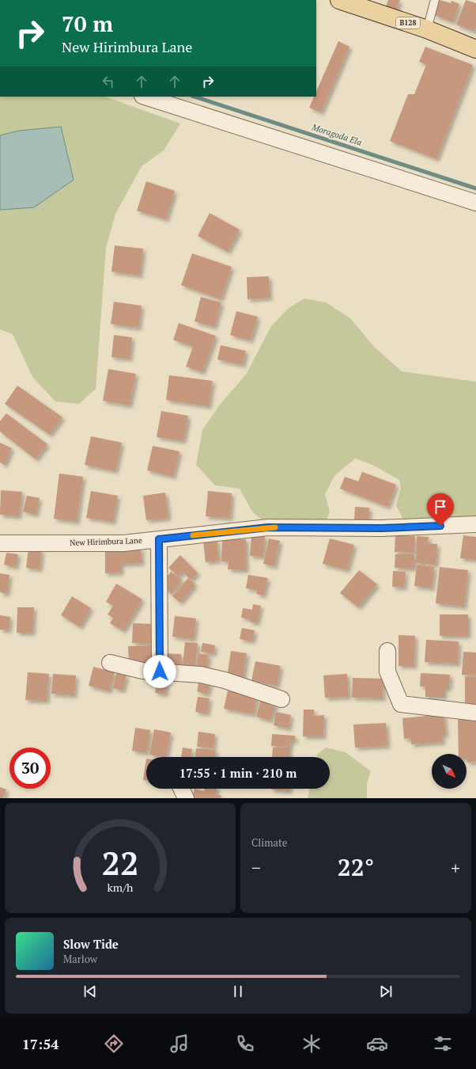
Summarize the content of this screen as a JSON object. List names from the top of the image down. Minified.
{"streets":{"main road":["B128"],"street":["New Hirimbura Lane"]},"water":["Moragoda Ela"],"north":"bottom right","page":{"turn":["70 m","New Hirimbura Lane"],"limit":"30","trip":"17:55 · 1 min · 210 m","tile":"Climate","heat":["−","22°","+"],"song":["Slow Tide","Marlow"],"tabs":"17:54","gauge":["22","km/h"]}}
